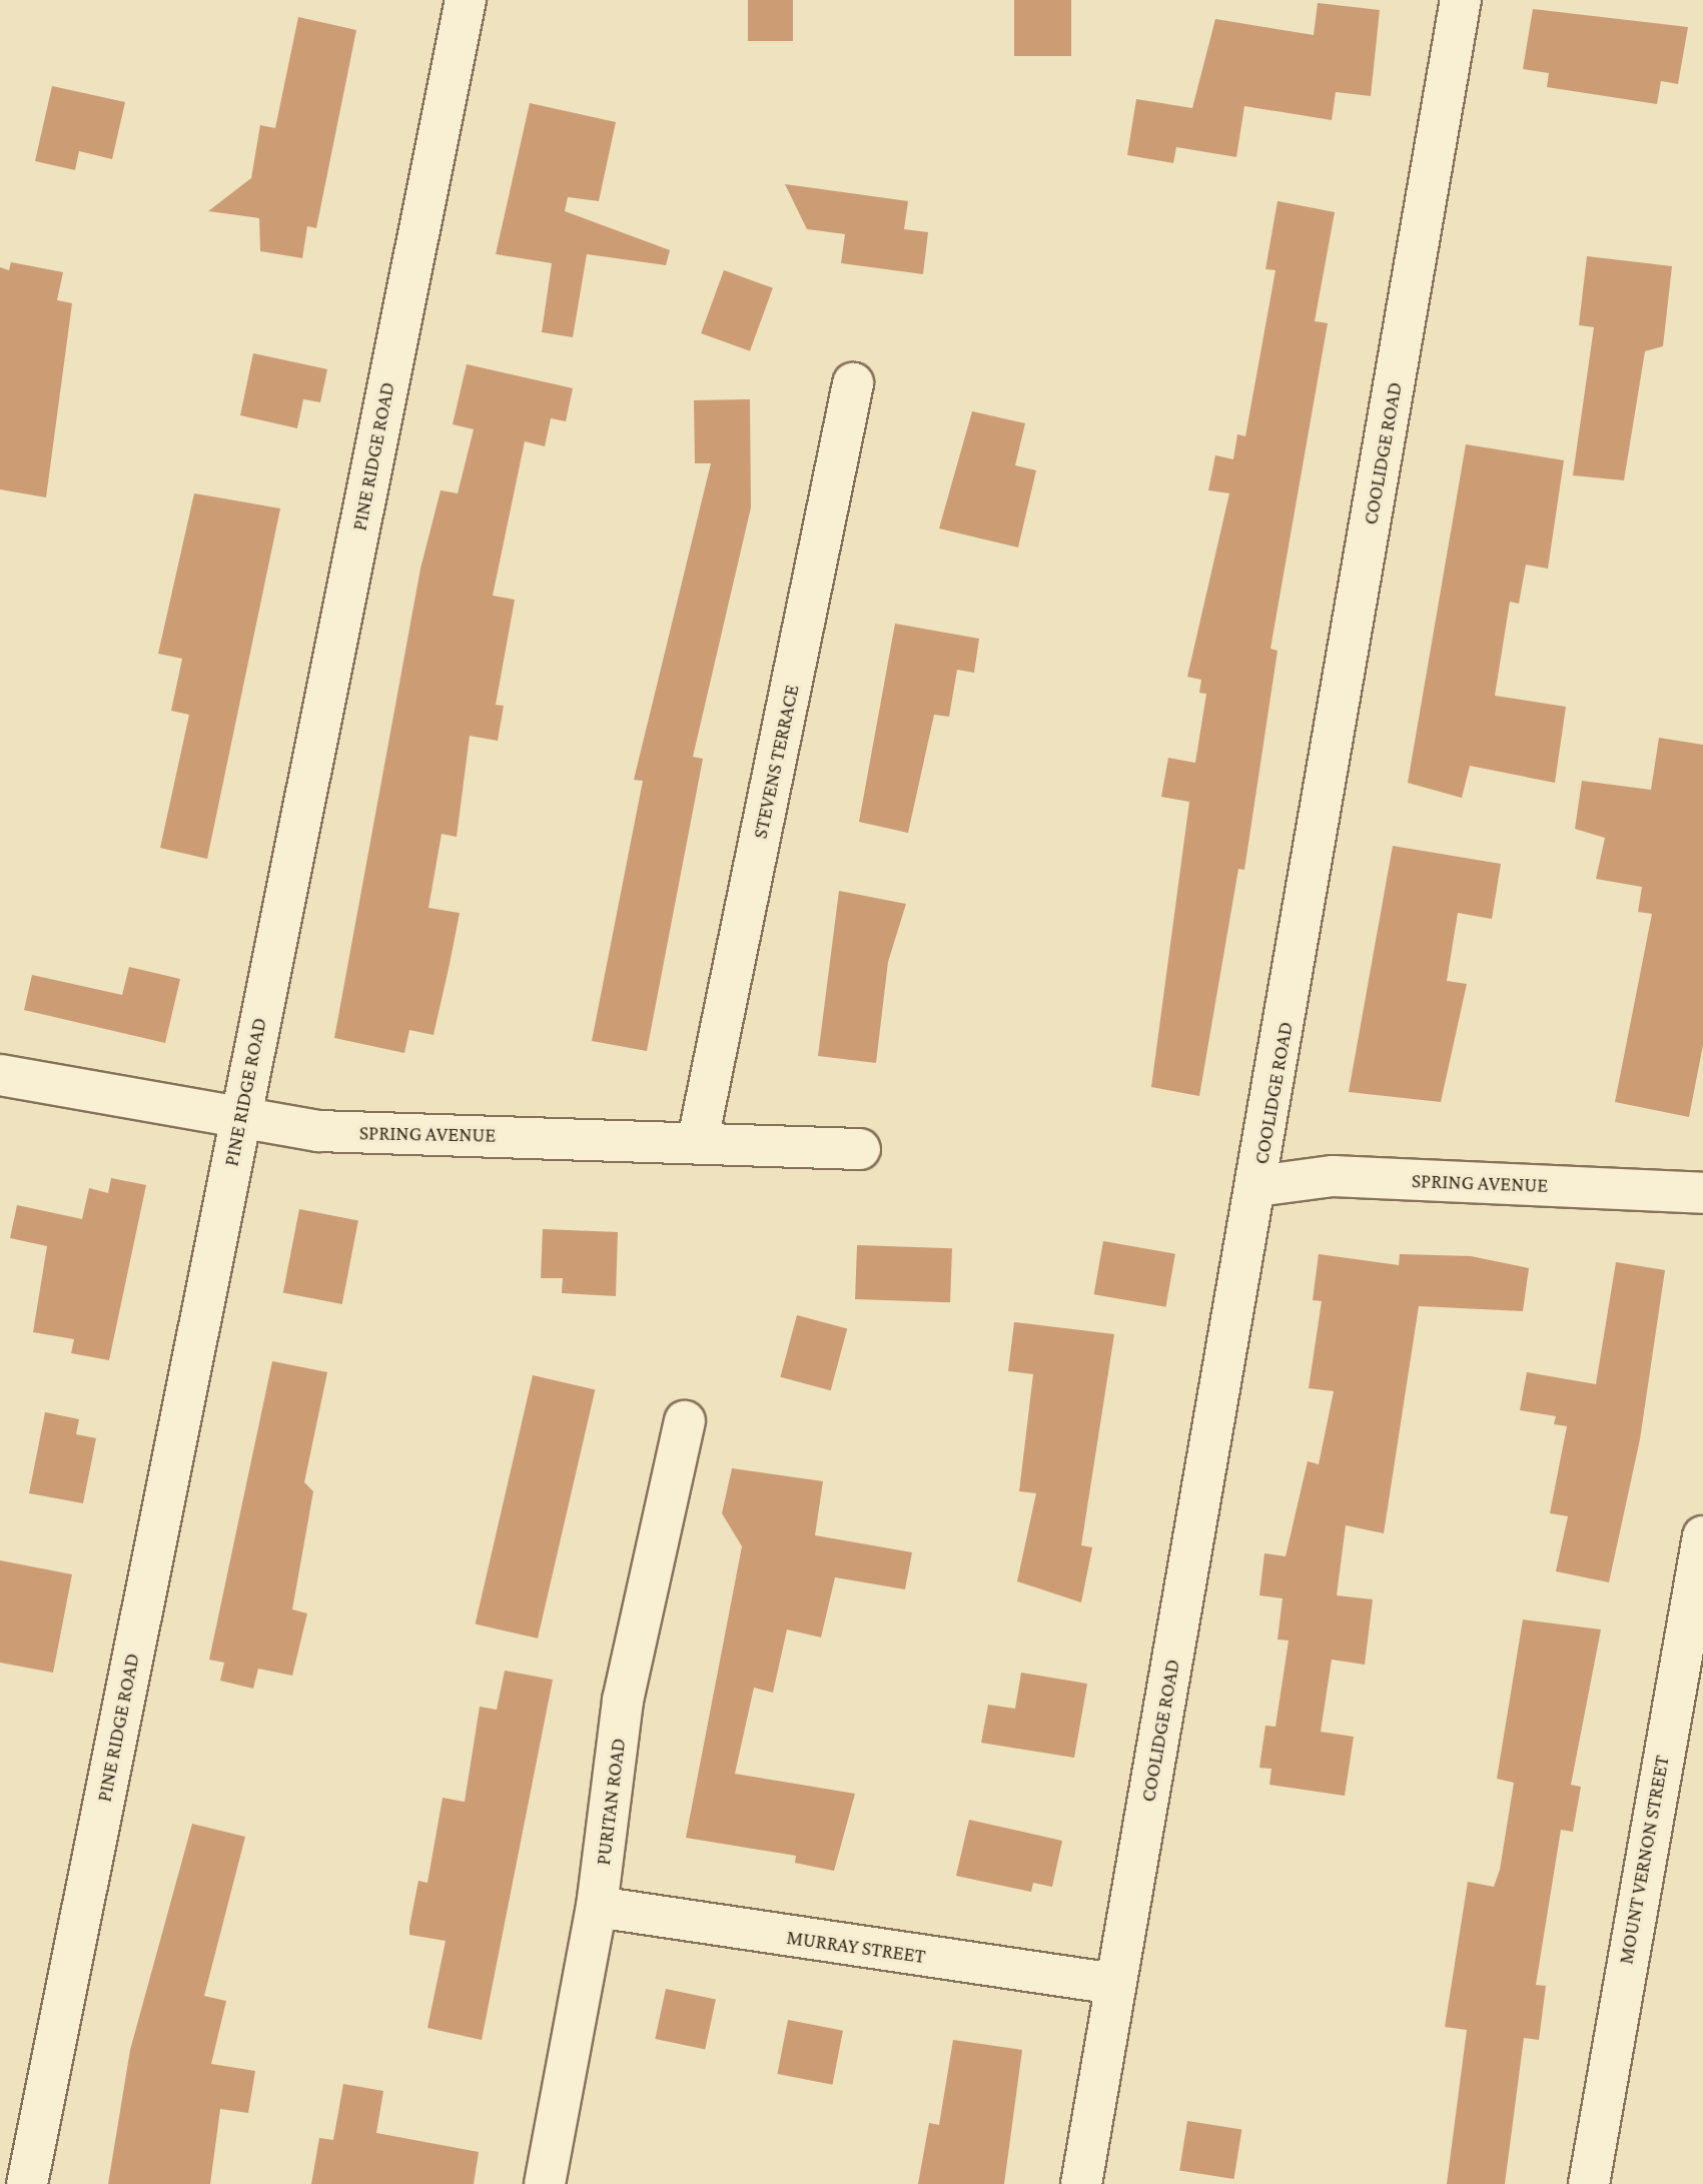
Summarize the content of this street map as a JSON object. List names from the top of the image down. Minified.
{"streets":{"street":["COOLIDGE ROAD","PINE RIDGE ROAD","STEVENS TERRACE","SPRING AVENUE","PURITAN ROAD","MOUNT VERNON STREET","MURRAY STREET"]},"crossings":[["COOLIDGE ROAD","SPRING AVENUE"],["COOLIDGE ROAD","MURRAY STREET"],["PINE RIDGE ROAD","SPRING AVENUE"],["STEVENS TERRACE","SPRING AVENUE"],["PURITAN ROAD","MURRAY STREET"]]}
